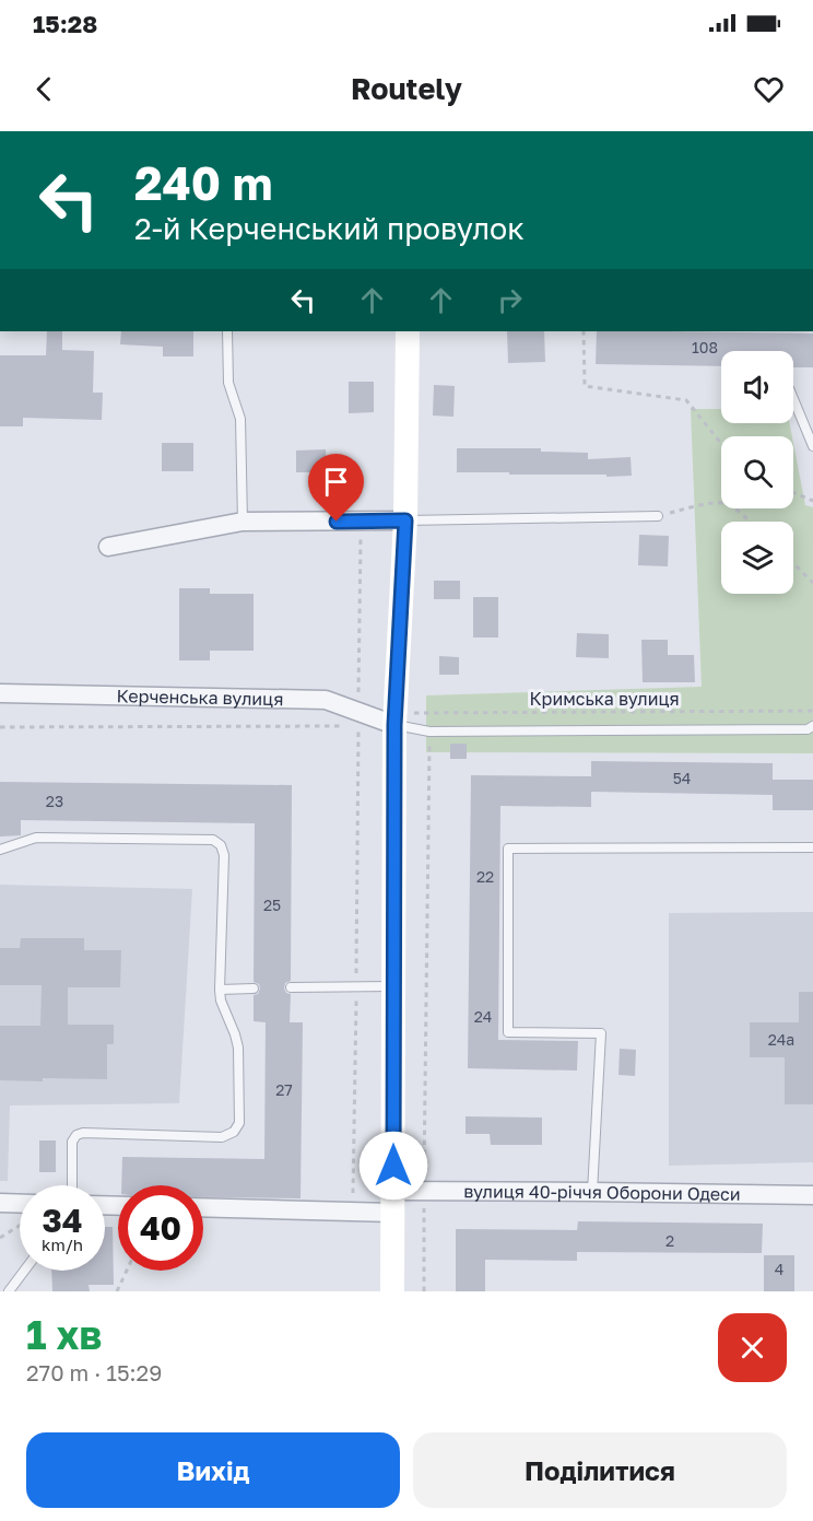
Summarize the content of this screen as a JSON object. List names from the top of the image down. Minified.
{"streets":{"street":["Керченська вулиця","вулиця 40-річчя Оборони Одеси"],"path":["Кримська вулиця"]},"crossings":[["Керченська вулиця","Кримська вулиця"]],"house_numbers":["108","54","23","22","25","24","24а","27","2","4"],"page":{"status":"15:28","header":"Routely","turn":["240 m","2-й Керченський провулок"],"speed":"34 km/h","limit":"40","heading":["1 хв","270 m · 15:29"],"buttons":["Вихід","Поділитися"]}}
